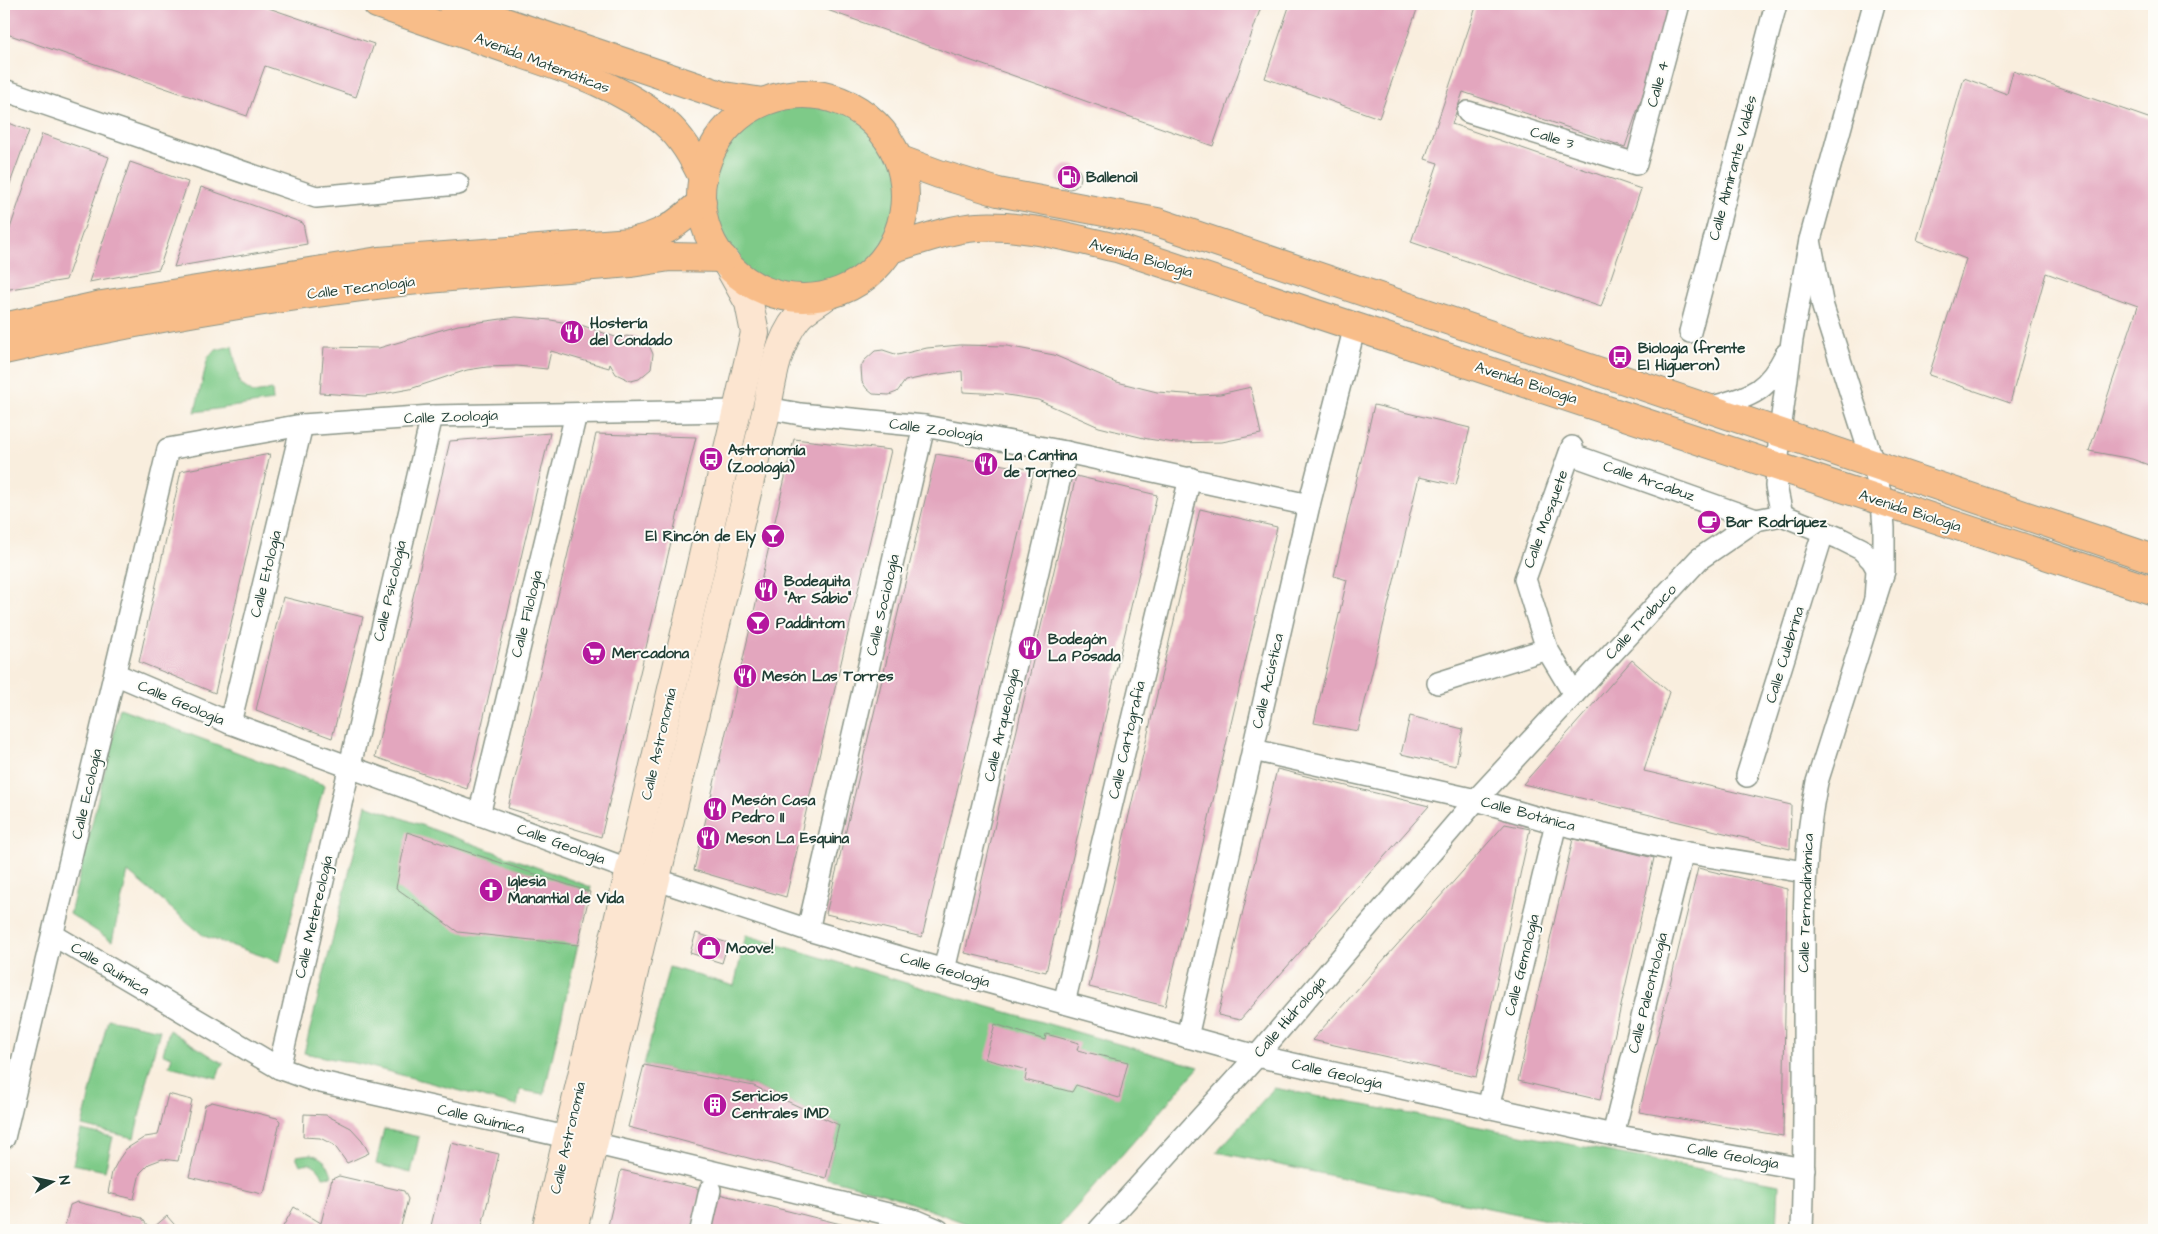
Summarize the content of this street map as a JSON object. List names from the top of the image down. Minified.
{"streets":{"main road":["Avenida Matemáticas","Avenida Biología","Calle Tecnología"],"street":["Calle 4","Calle 3","Calle Almirante Valdés","Calle Zoología","Calle Arcabuz","Calle Mosquete","Calle Etología","Calle Psicología","Calle Sociología","Calle Filología","Calle Trabuco","Calle Culebrina","Calle Acústica","Calle Geología","Calle Arqueología","Calle Cartografía","Calle Astronomía","Calle Ecología","Calle Botánica","Calle Termodinámica","Calle Metereología","Calle Gemología","Calle Química","Calle Paleontología","Calle Hidrología"]},"crossings":[["Avenida Matemáticas","Avenida Biología"],["Avenida Matemáticas","Calle Tecnología"],["Avenida Matemáticas","Calle Astronomía"],["Calle 4","Calle 3"],["Avenida Biología","Calle Acústica"],["Avenida Biología","Calle Termodinámica"],["Calle Tecnología","Calle Astronomía"],["Calle Zoología","Calle Etología"],["Calle Zoología","Calle Psicología"],["Calle Zoología","Calle Sociología"],["Calle Zoología","Calle Filología"],["Calle Zoología","Calle Acústica"],["Calle Zoología","Calle Arqueología"],["Calle Zoología","Calle Cartografía"],["Calle Zoología","Calle Astronomía"],["Calle Zoología","Calle Ecología"],["Calle Arcabuz","Calle Mosquete"],["Calle Arcabuz","Calle Trabuco"],["Calle Mosquete","Calle Trabuco"],["Calle Etología","Calle Geología"],["Calle Psicología","Calle Geología"],["Calle Psicología","Calle Metereología"],["Calle Sociología","Calle Geología"],["Calle Filología","Calle Geología"],["Calle Trabuco","Calle Botánica"],["Calle Trabuco","Calle Hidrología"],["Calle Acústica","Calle Geología"],["Calle Acústica","Calle Botánica"],["Calle Geología","Calle Arqueología"],["Calle Geología","Calle Cartografía"],["Calle Geología","Calle Astronomía"],["Calle Geología","Calle Ecología"],["Calle Geología","Calle Termodinámica"],["Calle Geología","Calle Metereología"],["Calle Geología","Calle Gemología"],["Calle Geología","Calle Paleontología"],["Calle Geología","Calle Hidrología"],["Calle Astronomía","Calle Química"],["Calle Ecología","Calle Química"],["Calle Botánica","Calle Termodinámica"],["Calle Botánica","Calle Gemología"],["Calle Botánica","Calle Paleontología"],["Calle Botánica","Calle Hidrología"],["Calle Metereología","Calle Química"]],"places":{"fuel station":["Ballenoil"],"restaurant":["Hostería del Condado","La Cantina de Torneo","Bodeguita \"Ar Sabio\"","Bodegón La Posada","Mesón Las Torres","Mesón Casa Pedro II","Meson La Esquina"],"bus stop":["Biologia (frente El Higueron)","Astronomía (Zoología)"],"cafe":["Bar Rodríguez"],"bar":["El Rincón de Ely","Paddintom"],"supermarket":["Mercadona"],"church":["Iglesia Manantial de Vida"],"shop":["Moove!"],"building":["Sericios Centrales IMD"]},"north":"right"}
